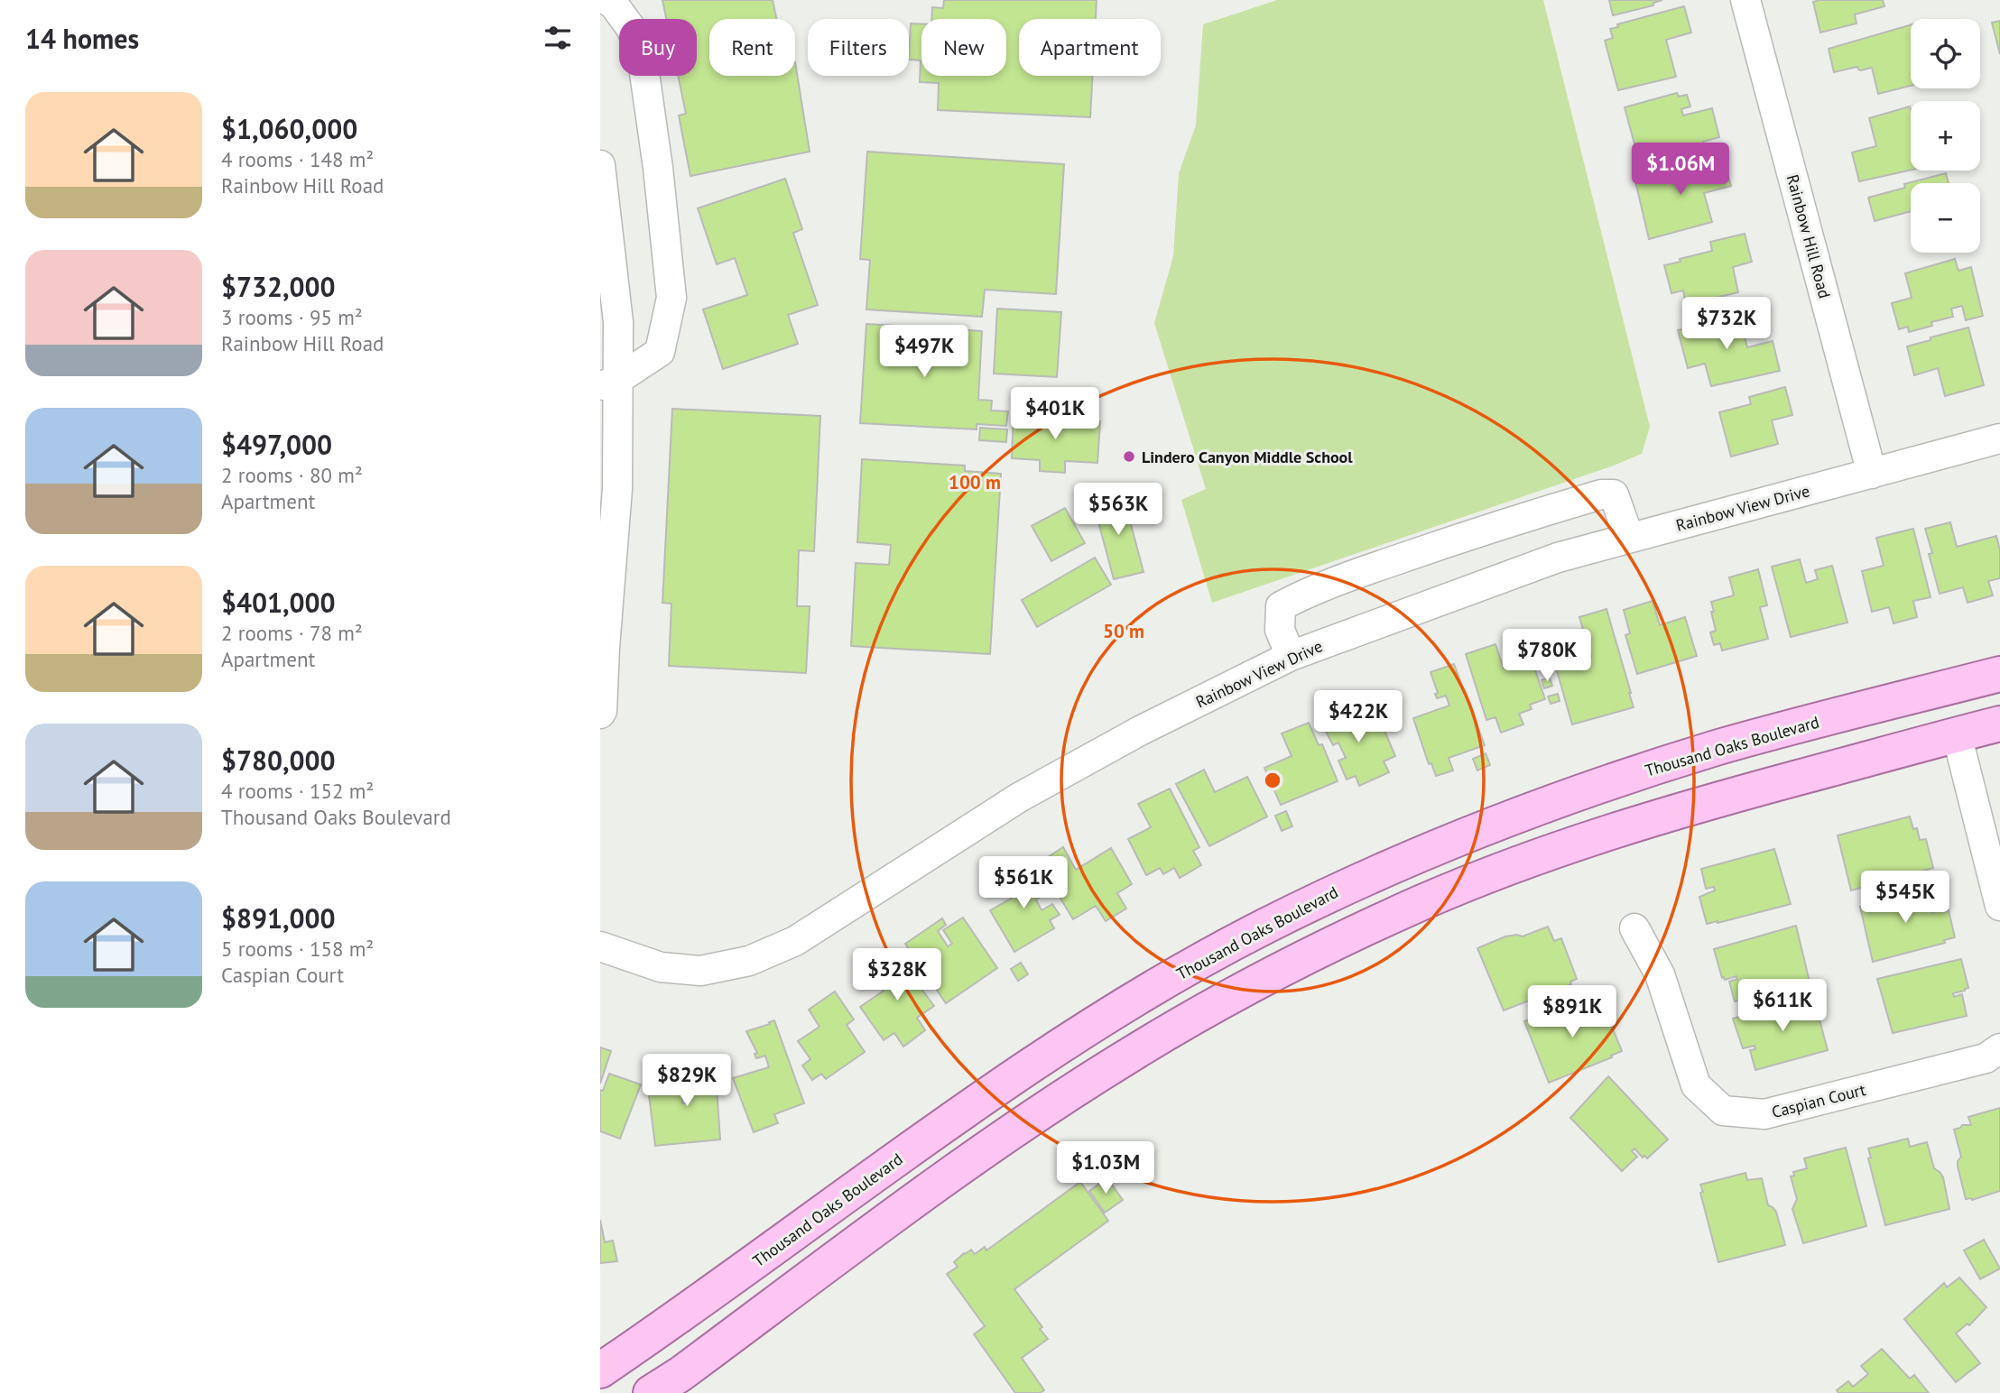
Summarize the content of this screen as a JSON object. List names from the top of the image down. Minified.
{"streets":{"main road":["Thousand Oaks Boulevard"],"street":["Rainbow Hill Road","Rainbow View Drive","Caspian Court"]},"crossings":[["Rainbow Hill Road","Rainbow View Drive"]],"places":["Lindero Canyon Middle School"],"page":{"heading":"14 homes","map_buttons":["+","−"],"chip":["Buy","Rent","Filters","New","Apartment"],"list":[{"name":"$1,060,000","note":"4 rooms · 148 m² · Rainbow Hill Road"},{"name":"$732,000","note":"3 rooms · 95 m² · Rainbow Hill Road"},{"name":"$497,000","note":"2 rooms · 80 m² · Apartment"},{"name":"$401,000","note":"2 rooms · 78 m² · Apartment"},{"name":"$780,000","note":"4 rooms · 152 m² · Thousand Oaks Boulevard"},{"name":"$891,000","note":"5 rooms · 158 m² · Caspian Court"}],"price":["$1.06M","$732K","$497K","$401K","$563K","$780K","$422K","$561K","$545K","$328K","$611K","$891K","$829K","$1.03M"]},"rings":["100 m","50 m"]}
